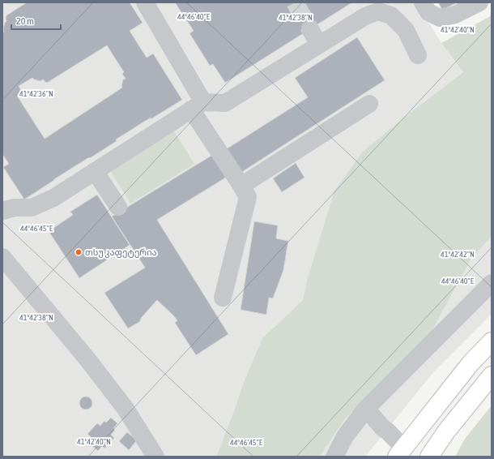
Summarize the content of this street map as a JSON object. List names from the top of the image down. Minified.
{"places":["თსუ კაფეტერია"],"scale_bar":"20 m","coordinates":["44°46'40\"E","41°42'38\"N","41°42'40\"N","41°42'36\"N","44°46'45\"E","41°42'42\"N"]}
